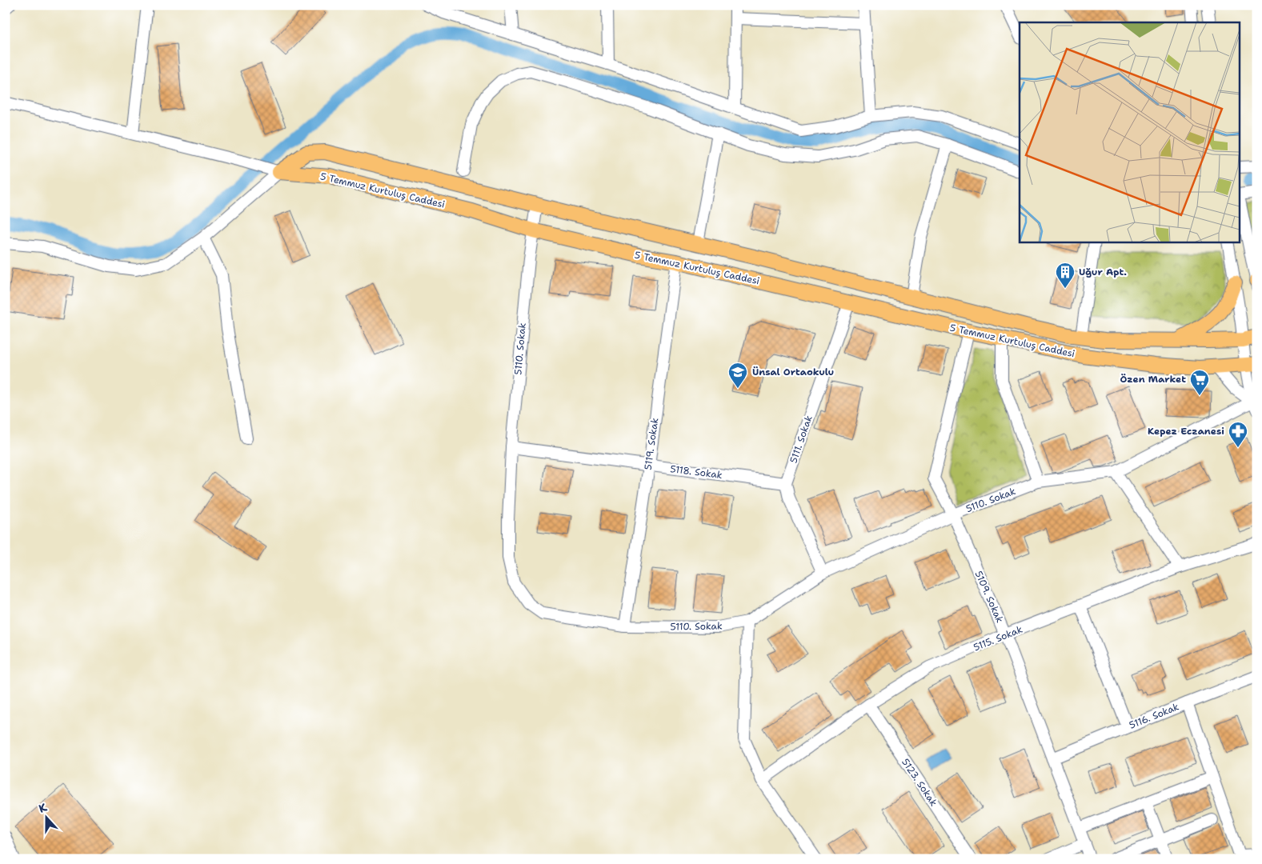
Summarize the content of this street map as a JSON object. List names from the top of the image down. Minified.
{"streets":{"main road":["5 Temmuz Kurtuluş Caddesi"],"street":["5110. Sokak","5111. Sokak","5119. Sokak","5118. Sokak","5109. Sokak","5115. Sokak","5116. Sokak","5123. Sokak"]},"crossings":[["5 Temmuz Kurtuluş Caddesi","5110. Sokak"],["5 Temmuz Kurtuluş Caddesi","5111. Sokak"],["5 Temmuz Kurtuluş Caddesi","5119. Sokak"],["5 Temmuz Kurtuluş Caddesi","5109. Sokak"],["5110. Sokak","5119. Sokak"],["5110. Sokak","5118. Sokak"],["5110. Sokak","5109. Sokak"],["5111. Sokak","5118. Sokak"],["5119. Sokak","5118. Sokak"],["5109. Sokak","5115. Sokak"],["5109. Sokak","5116. Sokak"],["5115. Sokak","5123. Sokak"]],"places":{"building":["Uğur Apt."],"school or university":["Ünsal Ortaokulu"],"supermarket":["Özen Market"],"pharmacy":["Kepez Eczanesi"]},"north":"top"}
